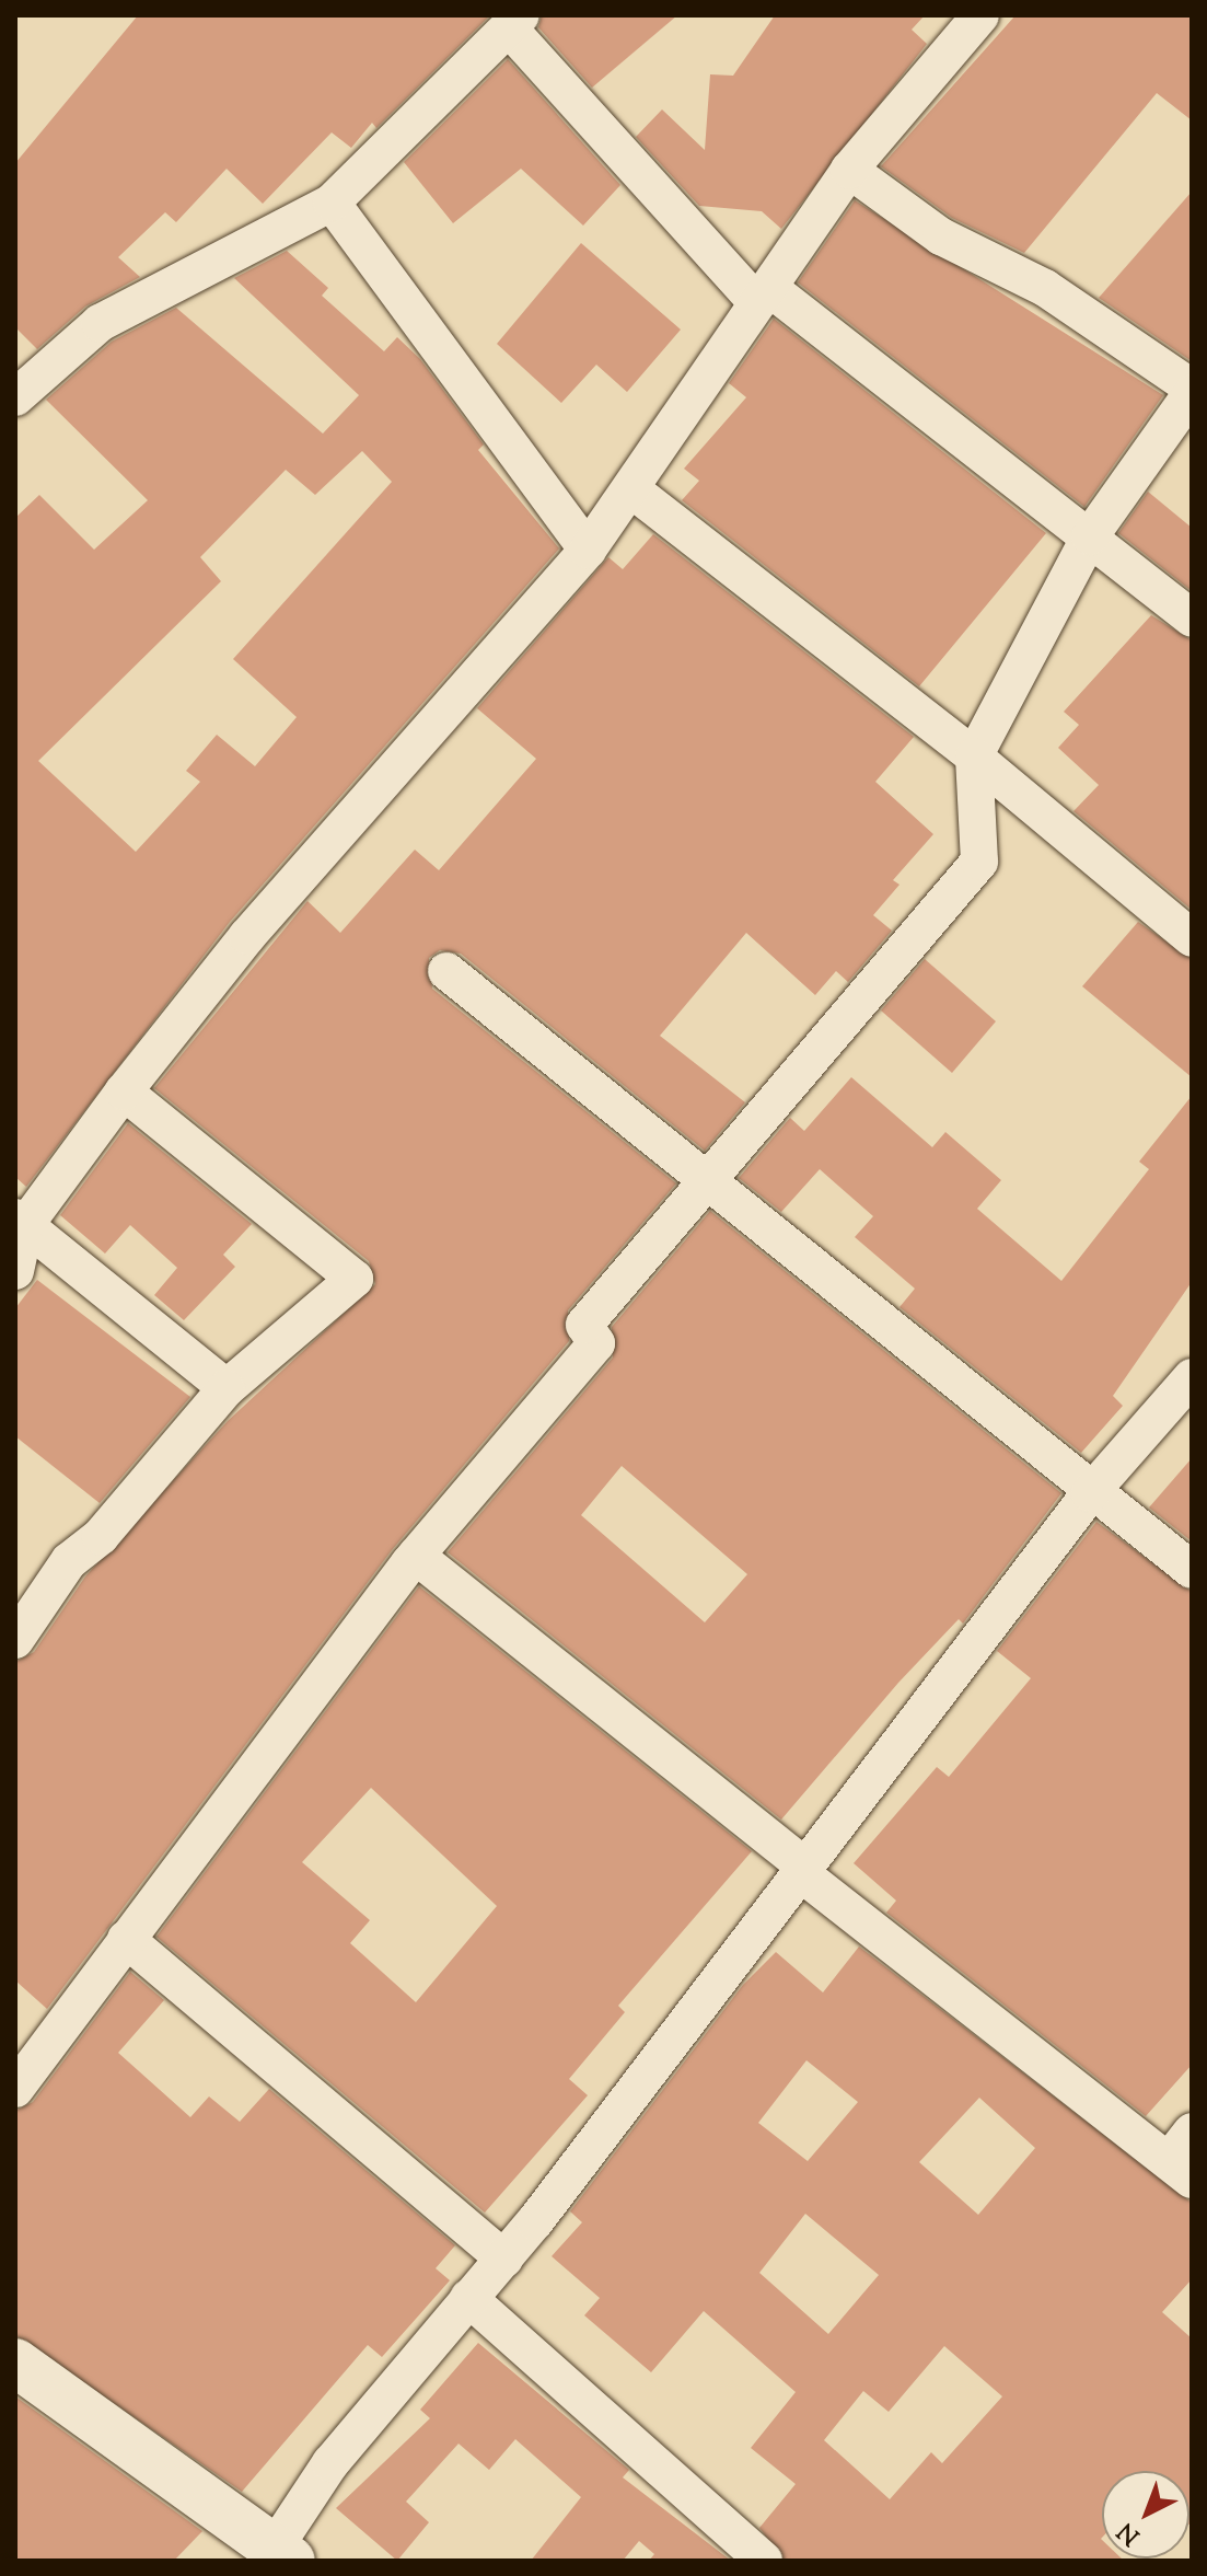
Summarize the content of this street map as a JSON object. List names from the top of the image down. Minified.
{"north":"bottom left"}
